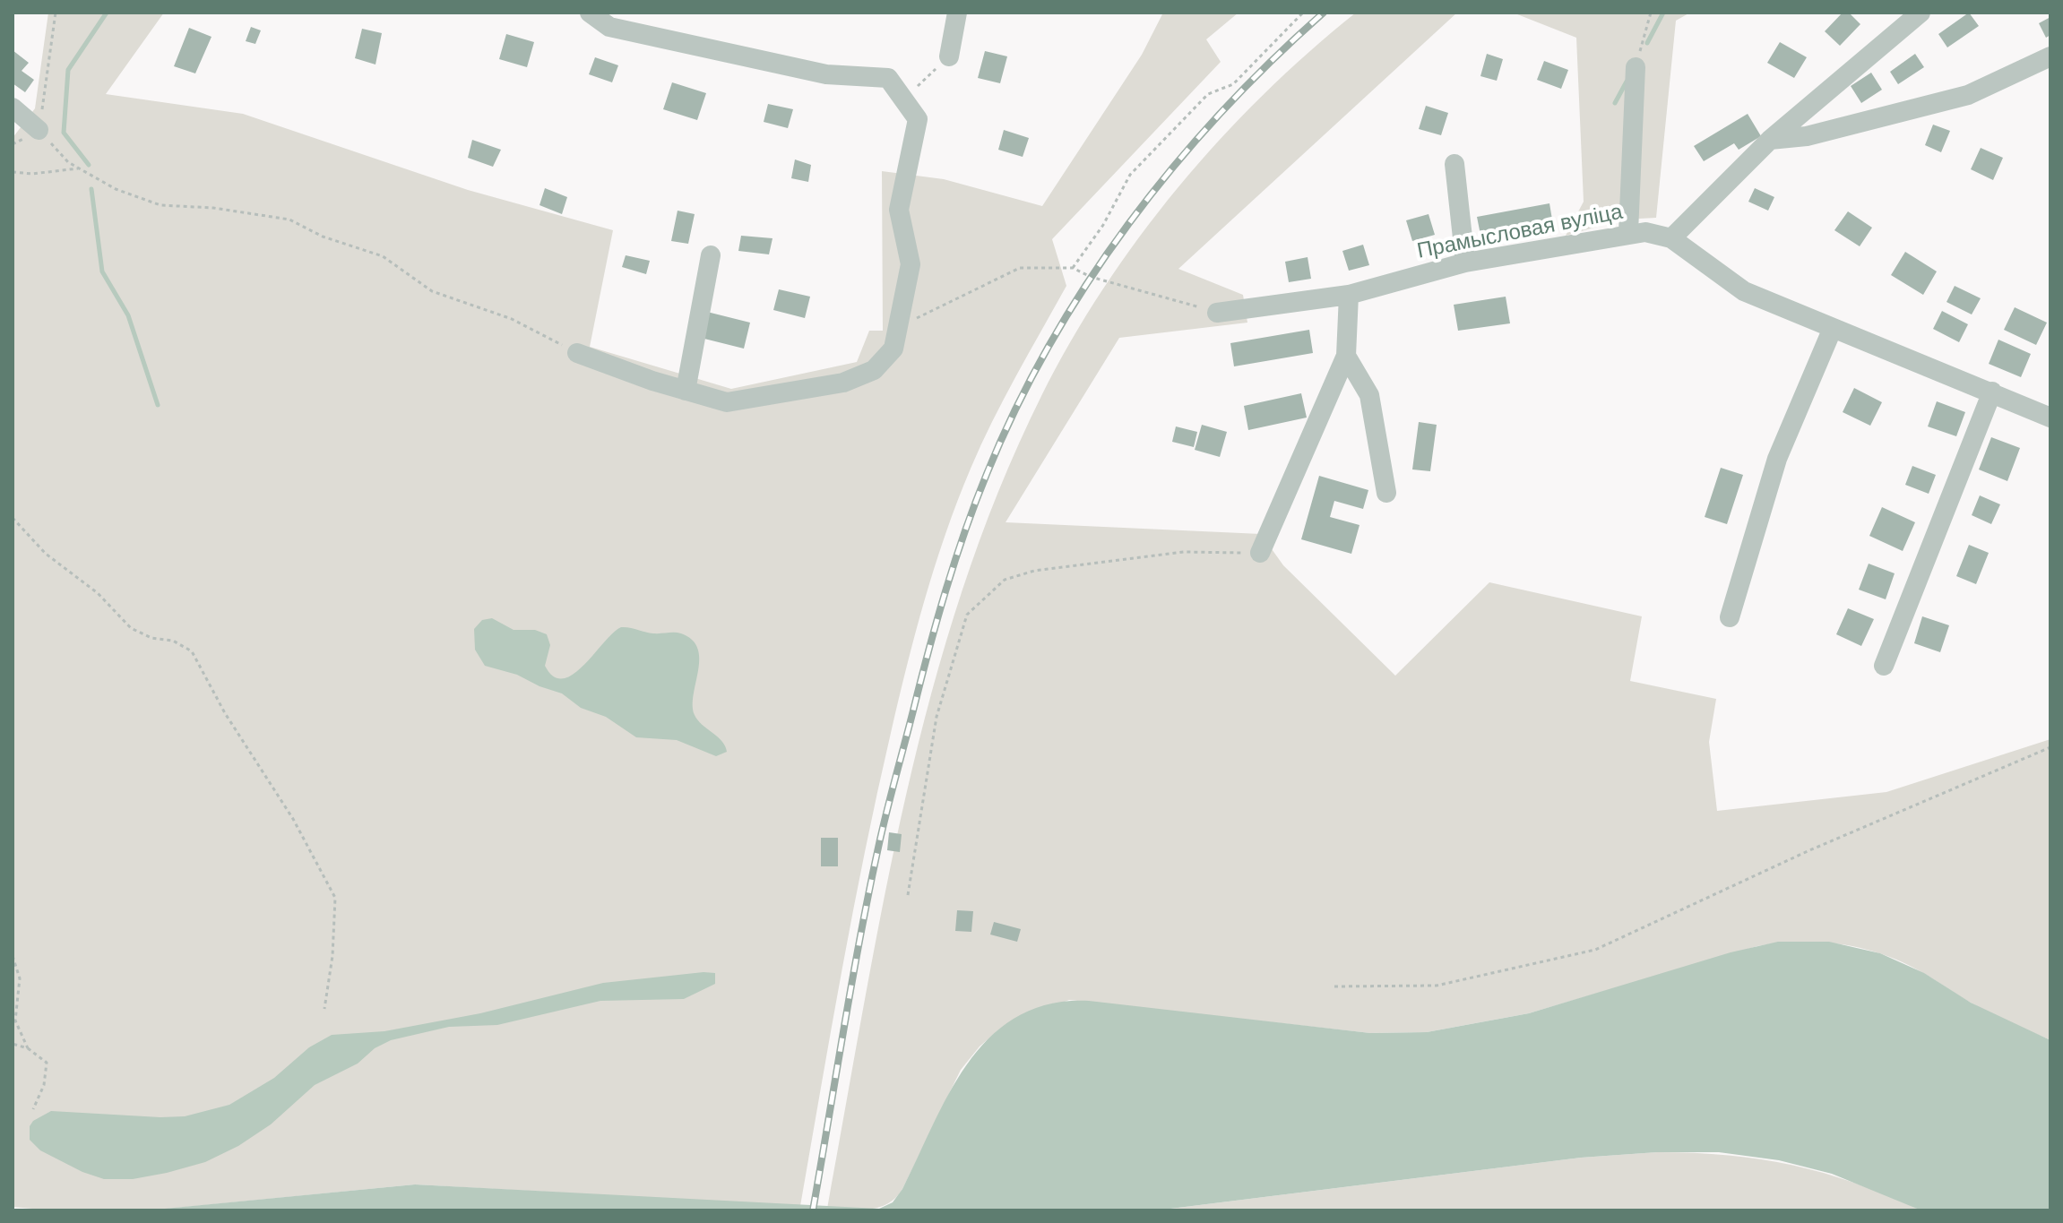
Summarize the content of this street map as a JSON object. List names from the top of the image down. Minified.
{"streets":{"street":["Прамысловая вуліца"]}}
